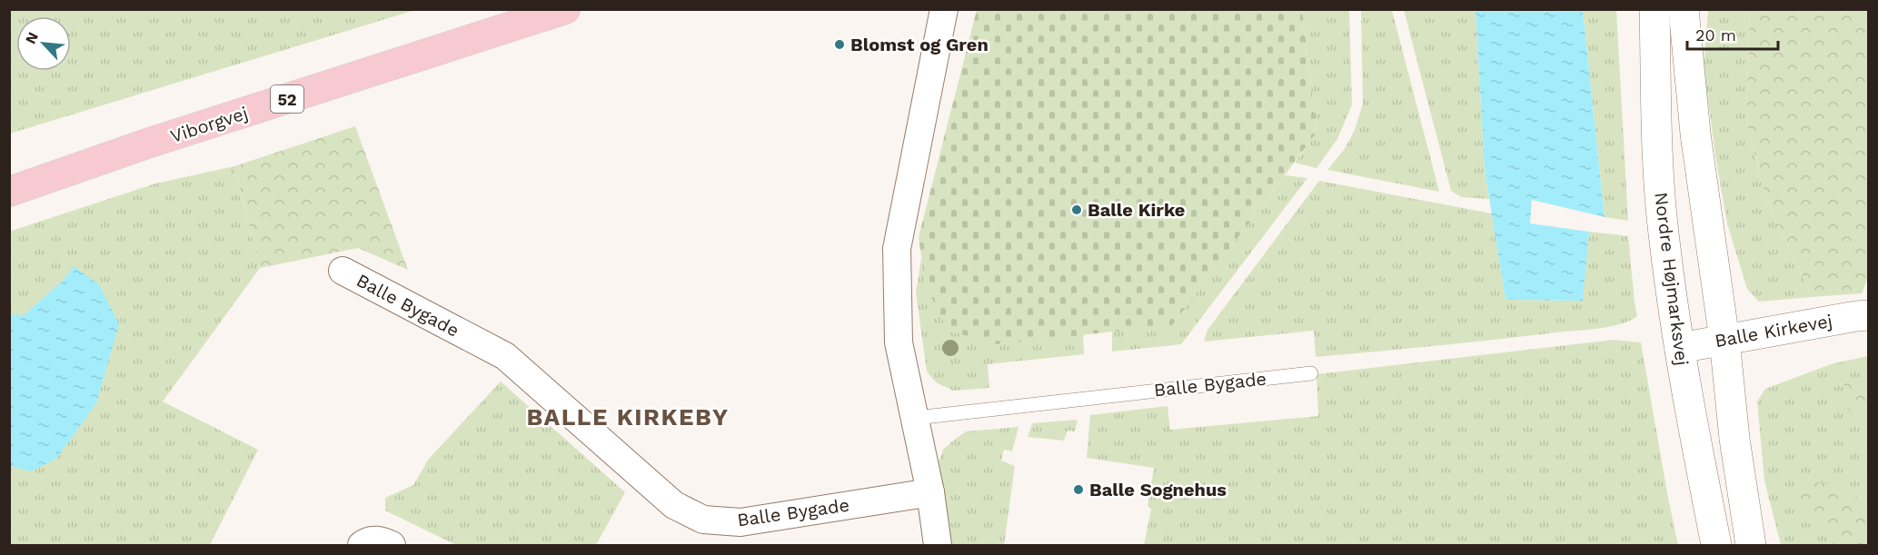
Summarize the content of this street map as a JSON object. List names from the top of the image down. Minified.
{"streets":{"main road":["52","Viborgvej"],"street":["Nordre Højmarksvej","Balle Bygade","Balle Kirkevej"]},"crossings":[["Nordre Højmarksvej","Balle Kirkevej"]],"districts":["BALLE KIRKEBY"],"places":["Blomst og Gren","Balle Kirke","Balle Sognehus"],"scale_bar":"20 m","north":"top left"}
